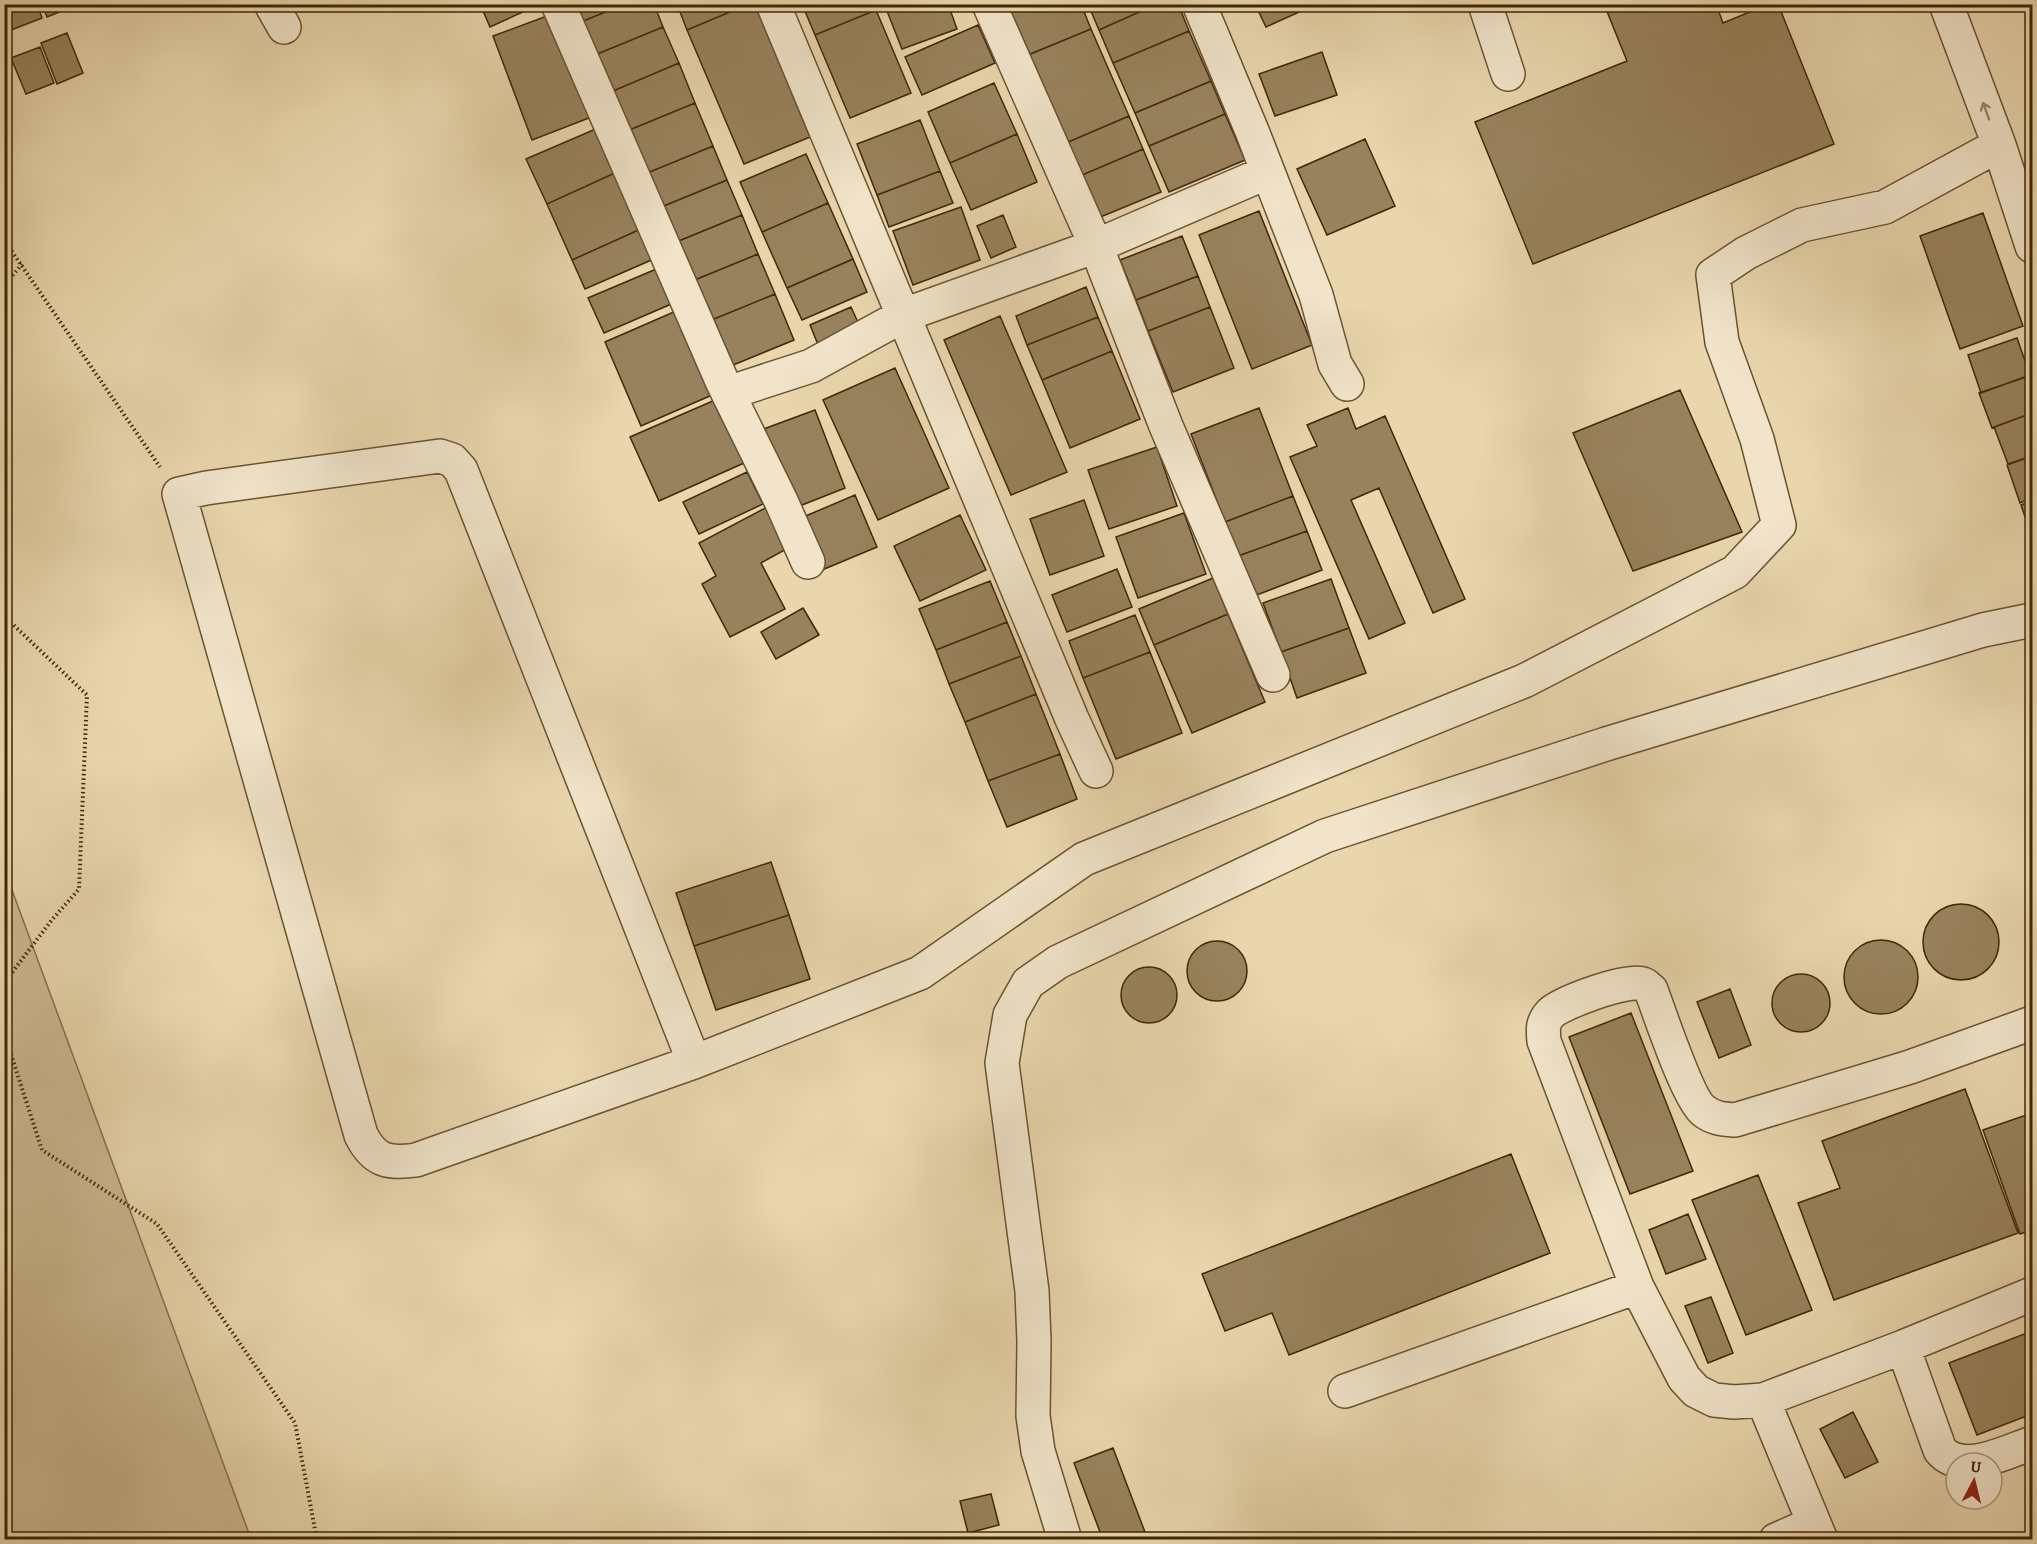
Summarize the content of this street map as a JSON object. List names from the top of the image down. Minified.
{"north":"top"}
